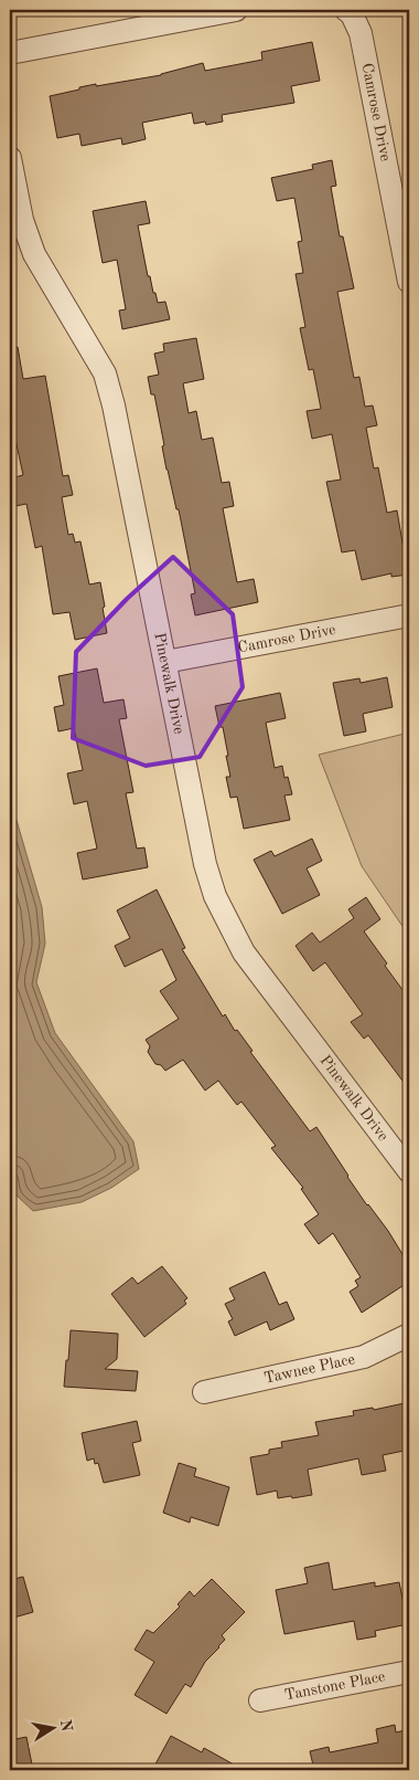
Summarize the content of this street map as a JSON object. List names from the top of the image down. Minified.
{"streets":{"street":["Camrose Drive","Pinewalk Drive","Tawnee Place","Tanstone Place"]},"crossings":[["Camrose Drive","Pinewalk Drive"]],"north":"right"}
